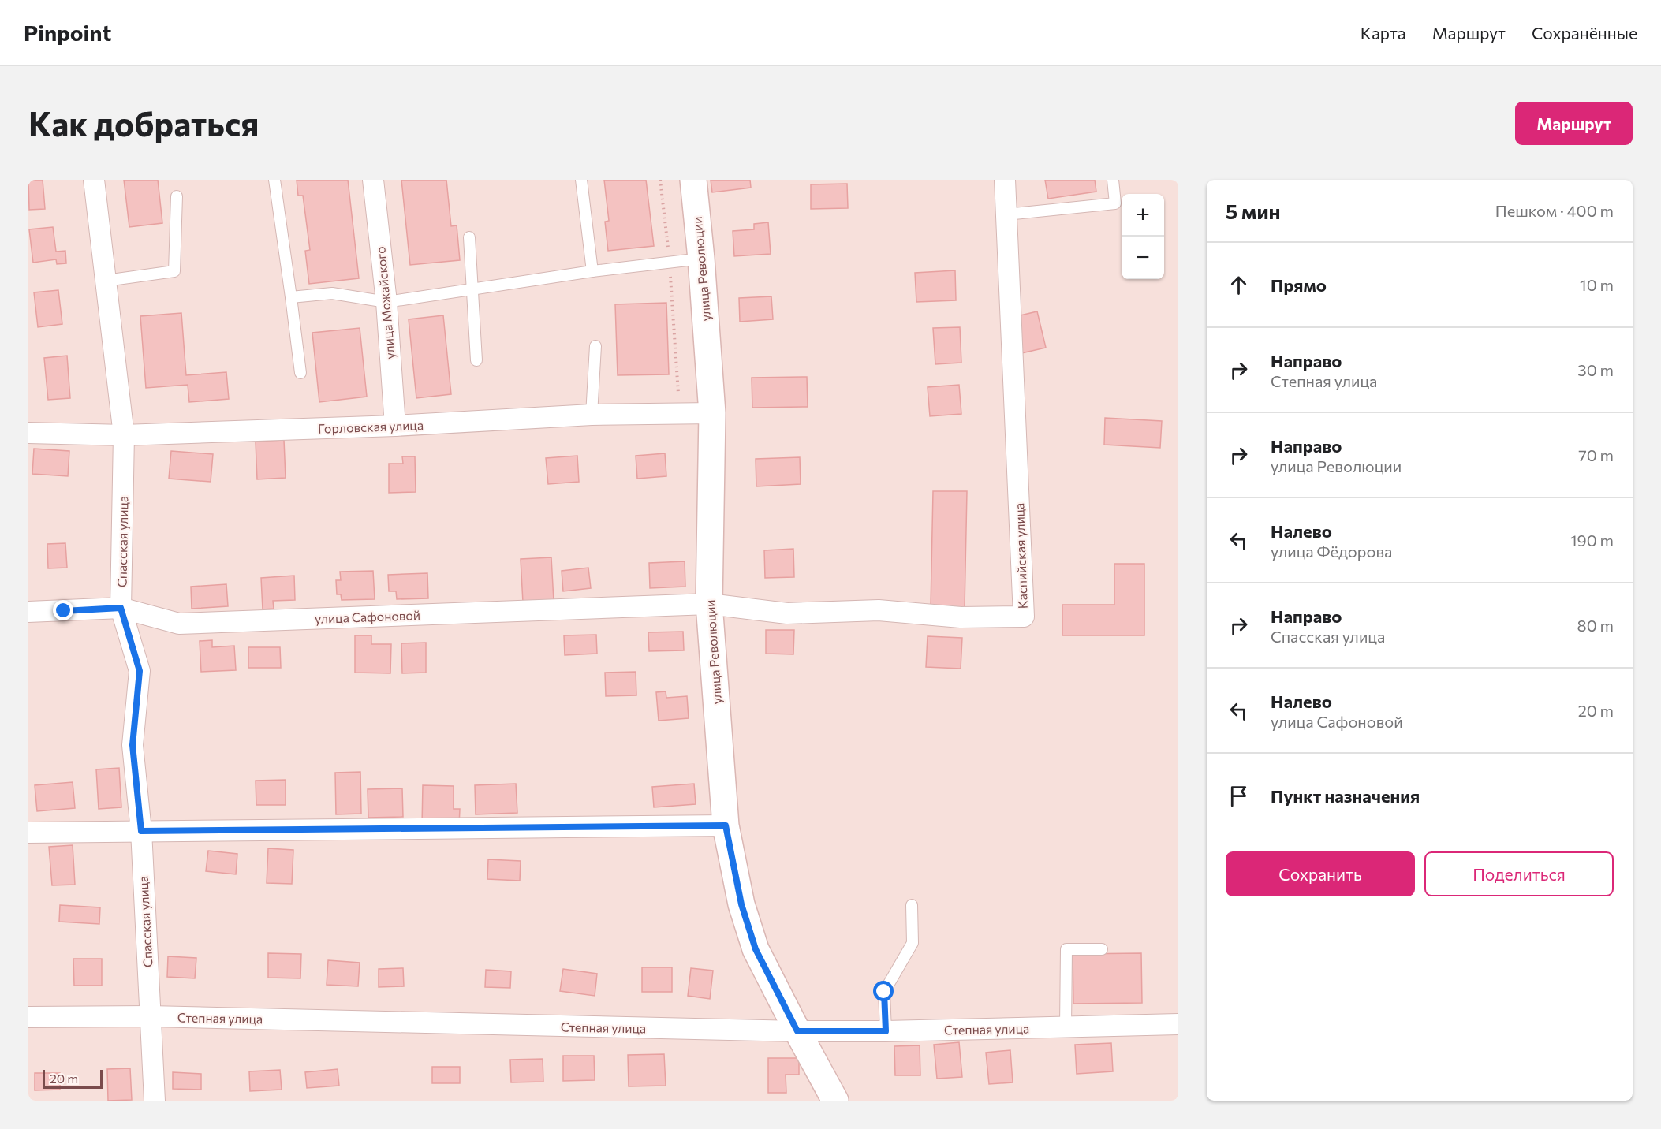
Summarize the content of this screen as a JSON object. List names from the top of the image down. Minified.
{"streets":{"street":["улица Революции","улица Можайского","Горловская улица","Спасская улица","Каспийская улица","улица Сафоновой","Степная улица"]},"crossings":[["улица Революции","Горловская улица"],["улица Революции","Каспийская улица"],["улица Революции","улица Сафоновой"],["улица Революции","Степная улица"],["улица Можайского","Горловская улица"],["Горловская улица","Спасская улица"],["Спасская улица","улица Сафоновой"],["Спасская улица","Степная улица"],["Каспийская улица","улица Сафоновой"]],"scale_bar":"20 m","page":{"header":"Pinpoint","nav":["Карта","Маршрут","Сохранённые"],"buttons":["Маршрут",["Сохранить","Поделиться"]],"title":"Как добраться","heading":["5 мин","Пешком · 400 m"],"map_buttons":["+","−"],"list":[["Прямо","10 m"],["Направо","Степная улица","30 m"],["Направо","улица Революции","70 m"],["Налево","улица Фёдорова","190 m"],["Направо","Спасская улица","80 m"],["Налево","улица Сафоновой","20 m"],"Пункт назначения"],"scale":"20 m"}}
